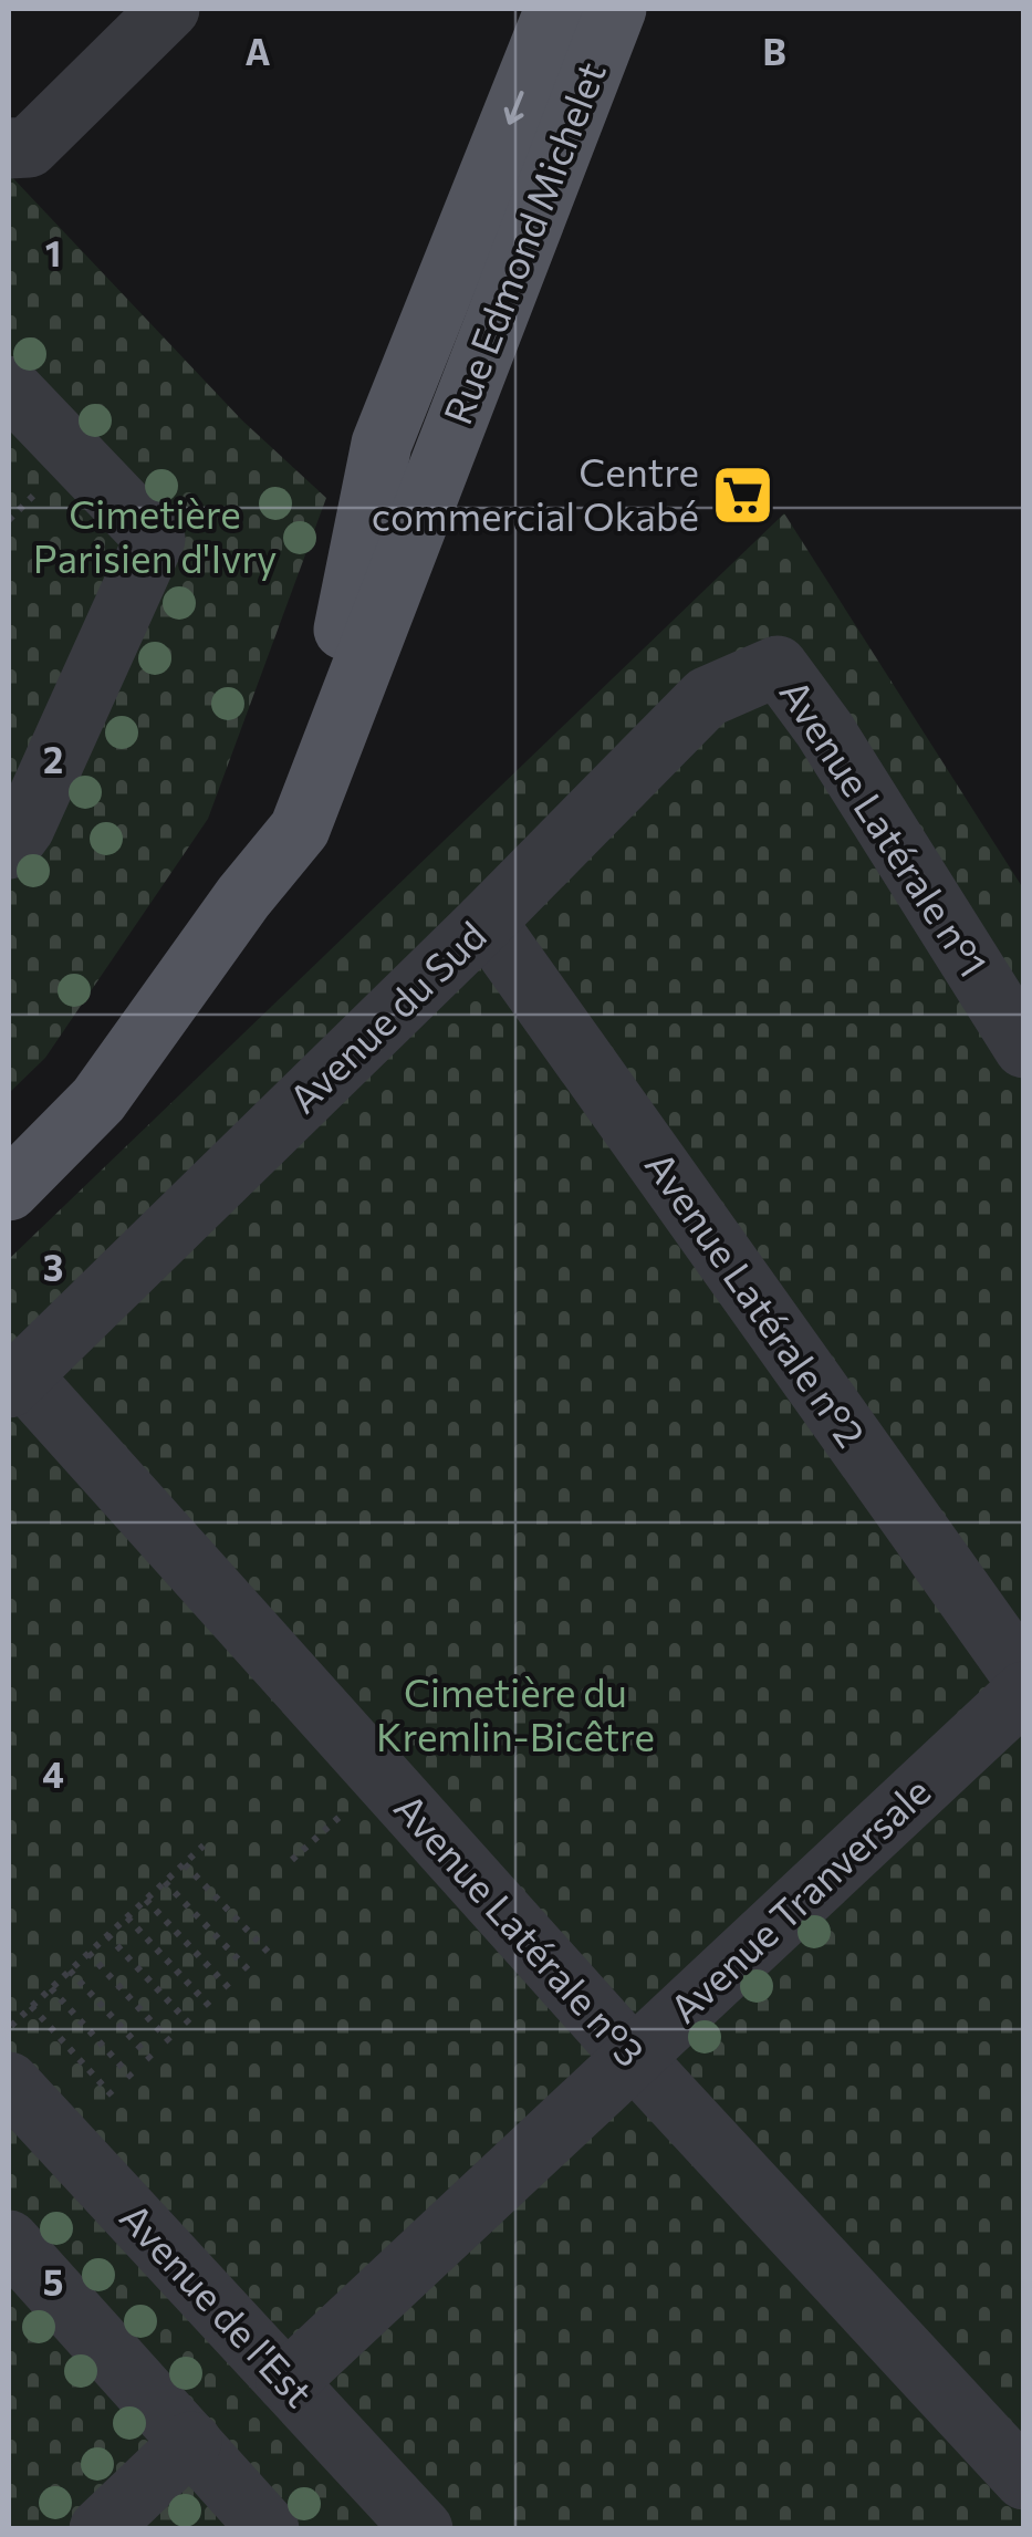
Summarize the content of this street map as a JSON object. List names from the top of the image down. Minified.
{"streets":{"main road":["Rue Edmond Michelet"],"street":["Avenue Latérale n°1","Avenue du Sud","Avenue Latérale n°2","Avenue Tranversale","Avenue Latérale n°3","Avenue de l'Est"]},"crossings":[["Avenue Latérale n°1","Avenue du Sud"],["Avenue du Sud","Avenue Latérale n°2"],["Avenue du Sud","Avenue Latérale n°3"],["Avenue Tranversale","Avenue Latérale n°3"],["Avenue Tranversale","Avenue de l'Est"]],"parks":["Cimetière Parisien d'Ivry","Cimetière du Kremlin-Bicêtre"],"places":{"supermarket":["Centre commercial Okabé"]},"grid":{"columns":["A","B"],"rows":["1","2","3","4","5"]}}
